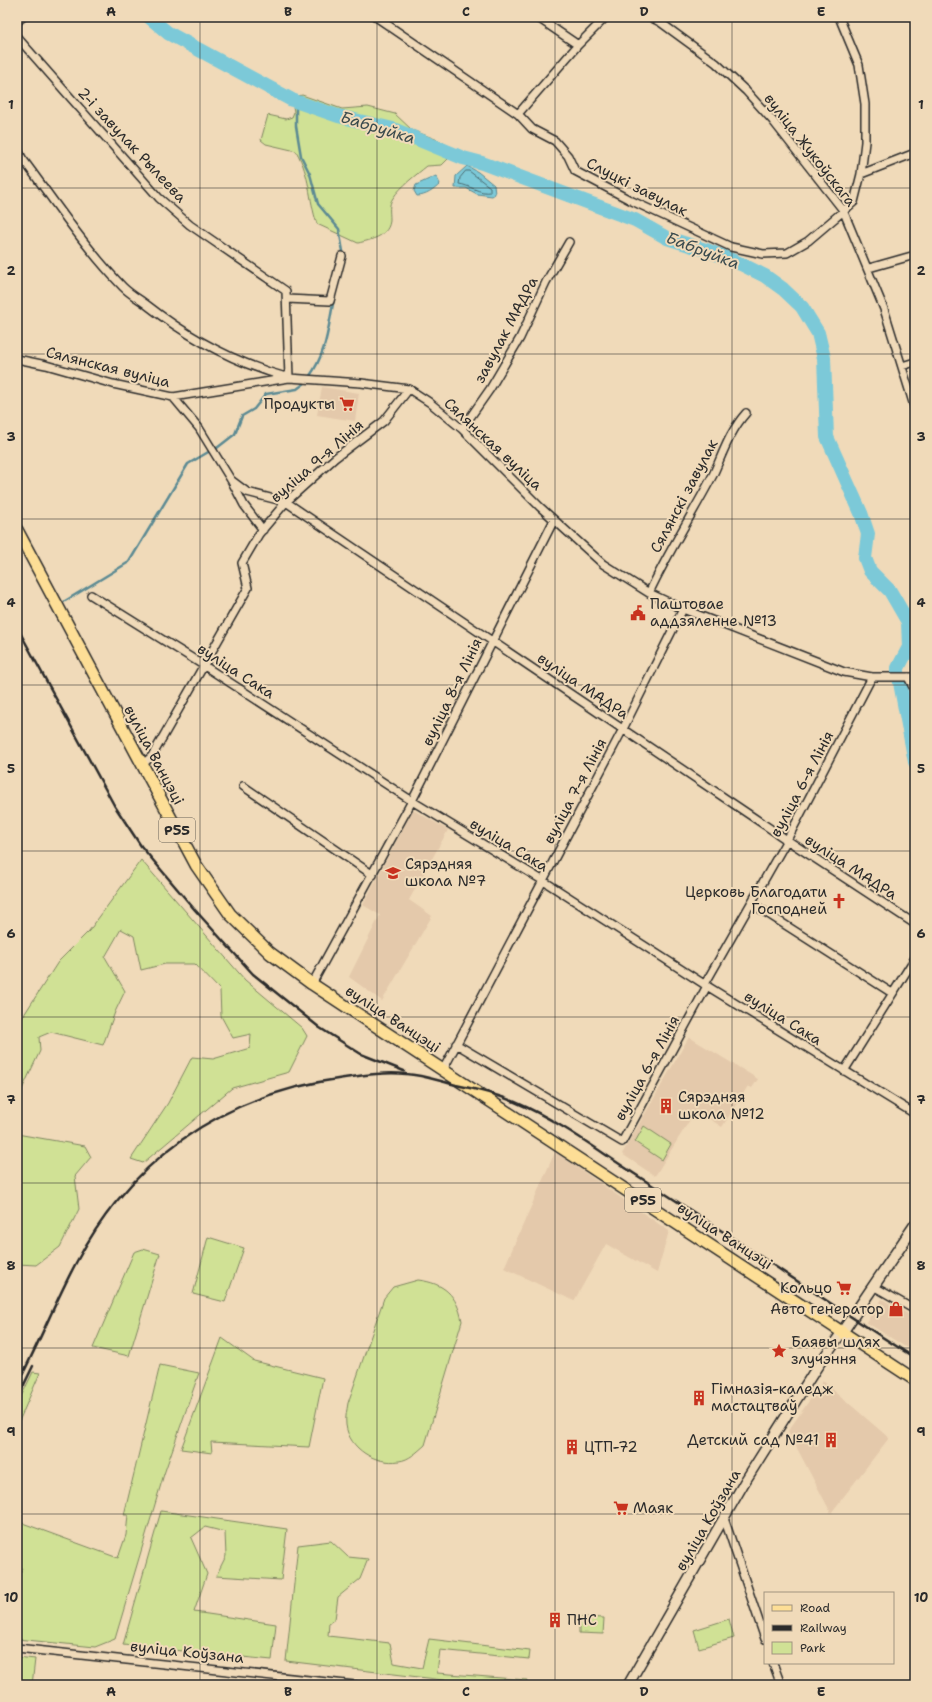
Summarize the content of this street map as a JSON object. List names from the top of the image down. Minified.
{"streets":{"main road":["вуліца Ванцэці","Р55"],"street":["2-і завулак Рылеева","вуліца Жукоўскага","Слуцкі завулак","завулак МАДРа","Сялянская вуліца","вуліца 9-я Лінія","Сялянскі завулак","вуліца Сака","вуліца МАДРа","вуліца 8-я Лінія","вуліца 6-я Лінія","вуліца 7-я Лінія","вуліца Коўзана"]},"crossings":[["вуліца Жукоўскага","Слуцкі завулак"],["завулак МАДРа","Сялянская вуліца"],["Сялянская вуліца","вуліца 9-я Лінія"],["Сялянская вуліца","Сялянскі завулак"],["Сялянская вуліца","вуліца МАДРа"],["Сялянская вуліца","вуліца 8-я Лінія"],["Сялянская вуліца","вуліца 6-я Лінія"],["Сялянская вуліца","вуліца 7-я Лінія"],["вуліца 9-я Лінія","вуліца Сака"],["вуліца 9-я Лінія","вуліца МАДРа"],["вуліца 9-я Лінія","вуліца Ванцэці"],["вуліца Сака","вуліца 8-я Лінія"],["вуліца Сака","вуліца 6-я Лінія"],["вуліца Сака","вуліца 7-я Лінія"],["вуліца МАДРа","вуліца 8-я Лінія"],["вуліца МАДРа","вуліца 6-я Лінія"],["вуліца МАДРа","вуліца 7-я Лінія"],["вуліца 8-я Лінія","вуліца Ванцэці"],["вуліца Ванцэці","вуліца 6-я Лінія"],["вуліца Ванцэці","вуліца 7-я Лінія"],["вуліца Ванцэці","вуліца Коўзана"]],"water":["Бабруйка"],"places":{"supermarket":["Продукты","Кольцо","Маяк"],"public building":["Паштовае аддзяленне №13"],"school or university":["Сярэдняя школа №7"],"church":["Церковь Благодати Господней"],"building":["Сярэдняя школа №12","Гімназія-каледж мастацтваў","Детский сад №41","ЦТП-72","ПНС"],"shop":["Авто генератор"],"place":["Баявы шлях злучэння"]},"legend":["Road","Railway","Park"],"grid":{"columns":["A","B","C","D","E"],"rows":["1","2","3","4","5","6","7","8","9","10"]}}
